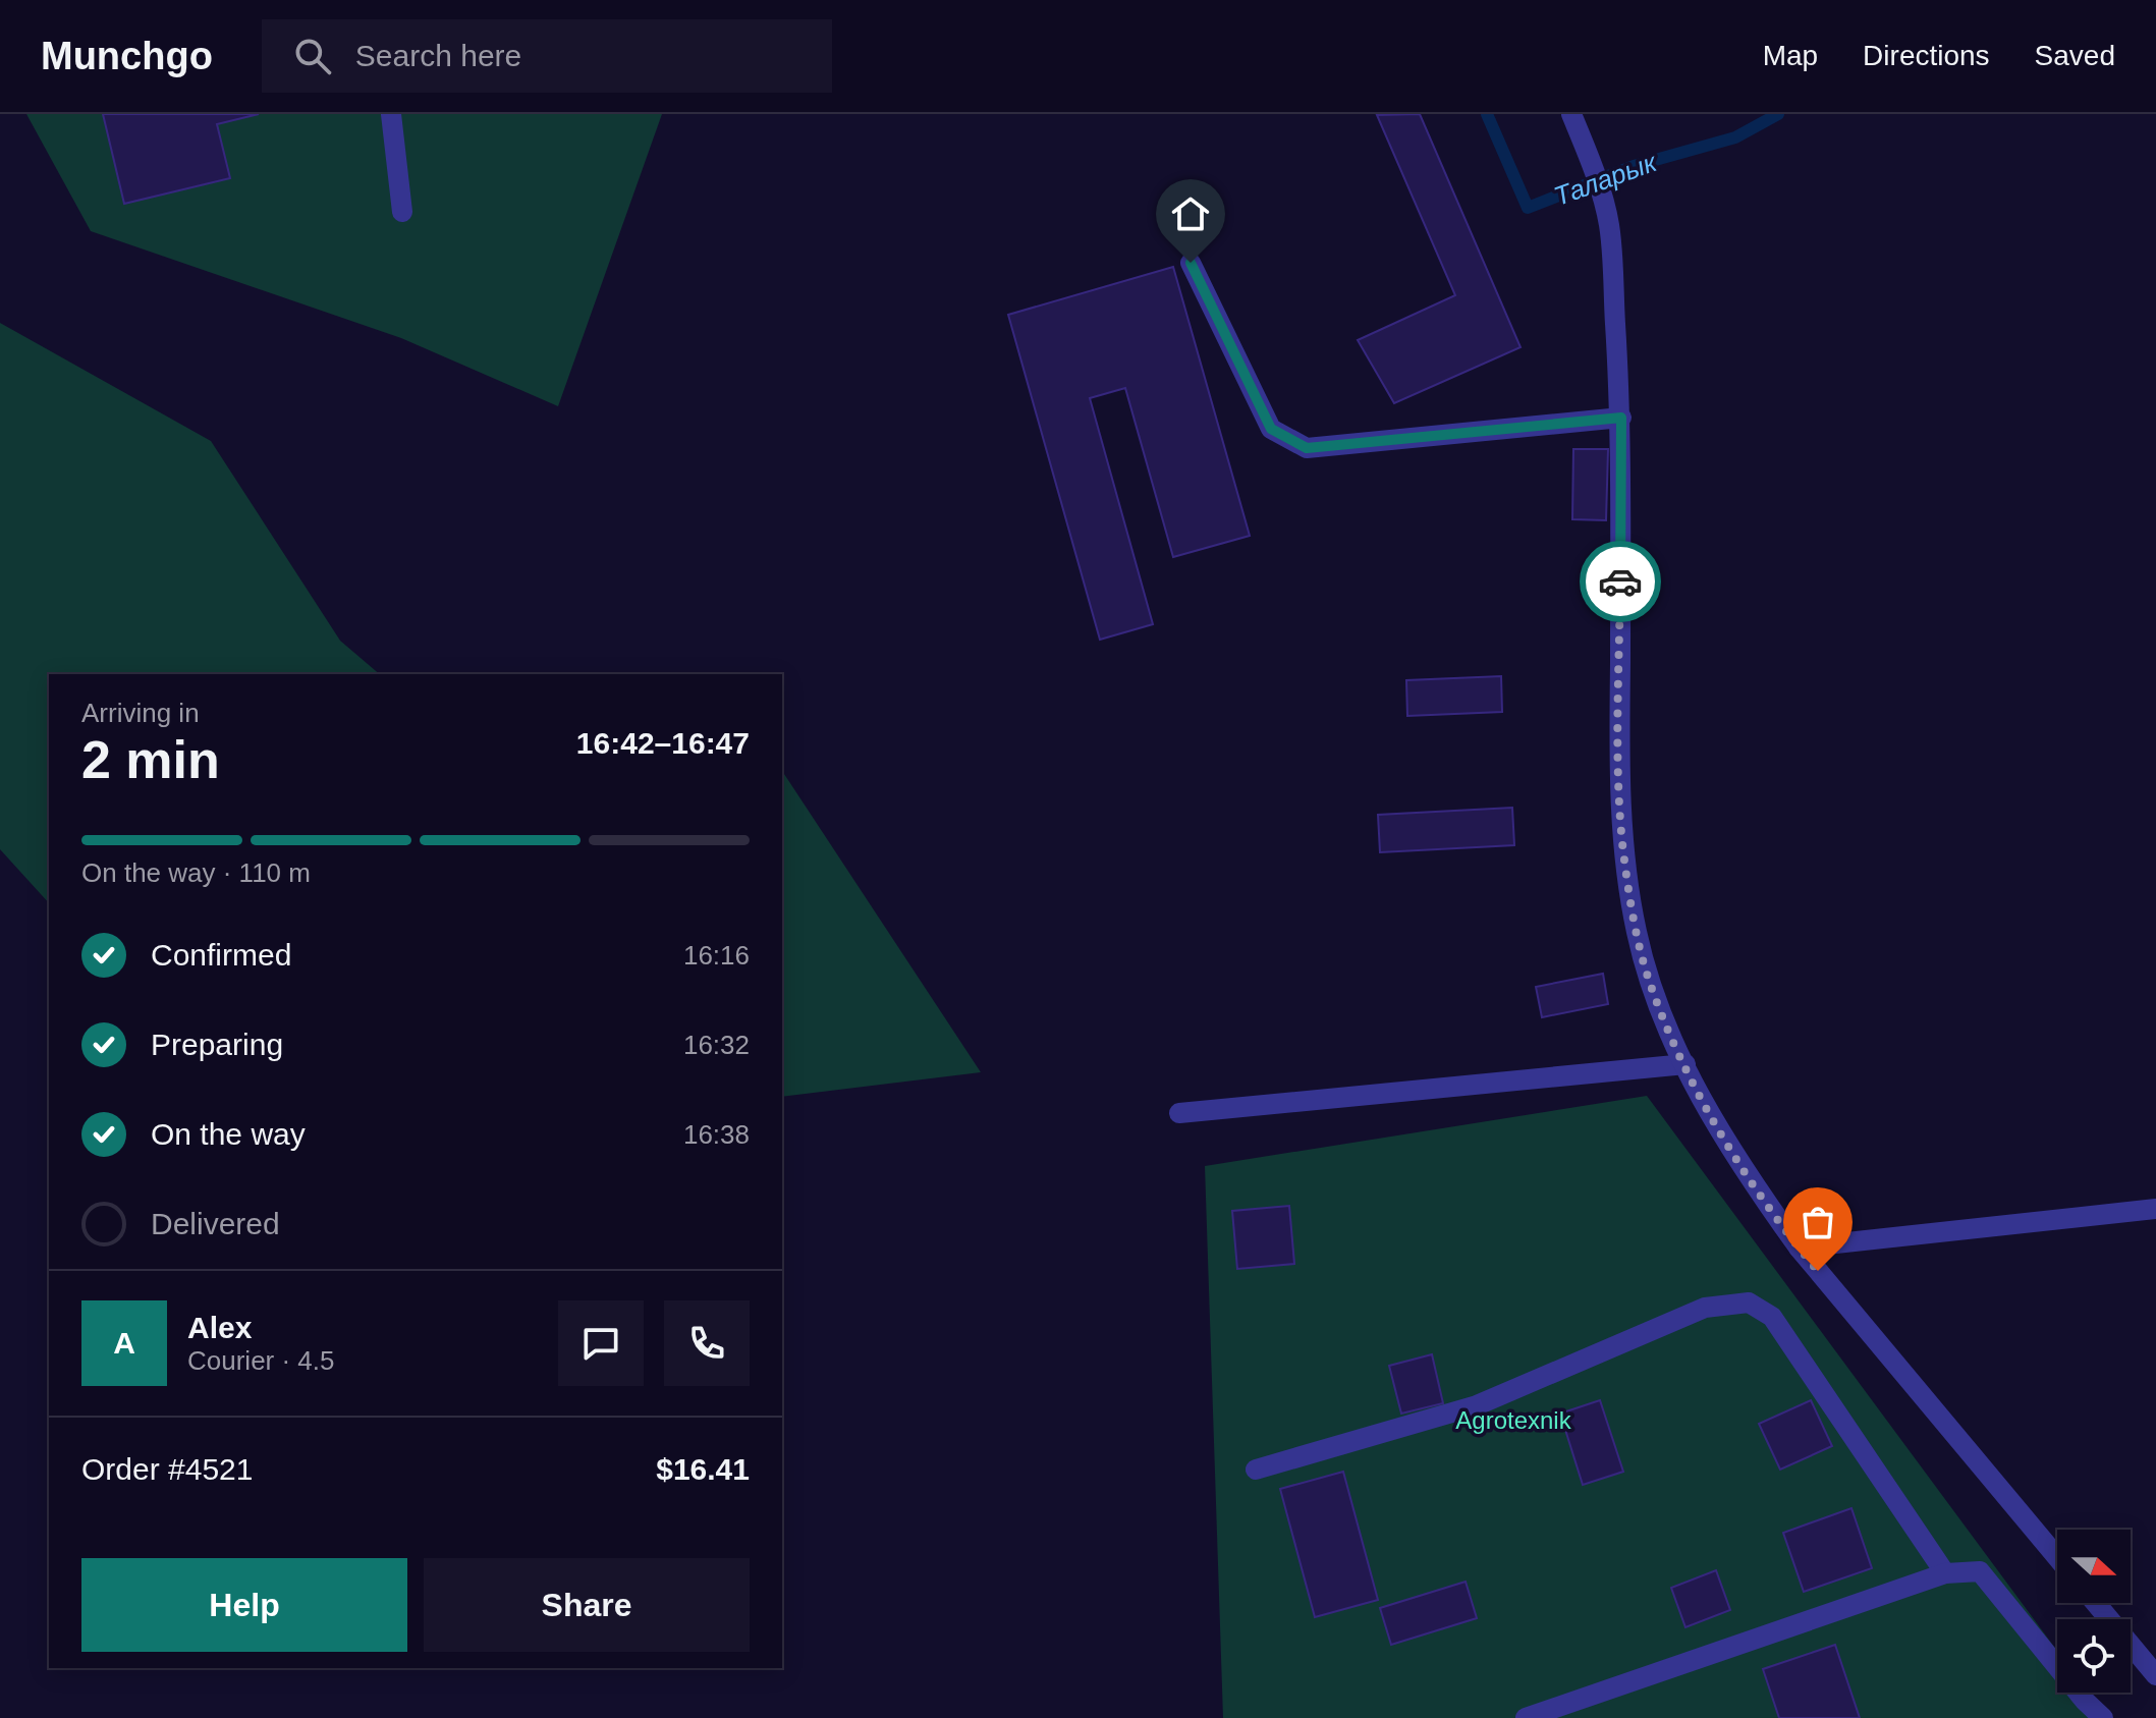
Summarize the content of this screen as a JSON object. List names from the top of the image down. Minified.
{"water":["Таларык"],"parks":["Agrotexnik"],"north":"right","page":{"header":"Munchgo","search":"Search here","nav":["Map","Directions","Saved"],"heading":["2 min","Arriving in","16:42–16:47"],"panel":["Alex","Courier · 4.5","Order #4521","$16.41"],"bar":"On the way · 110 m","list":[["Confirmed","16:16"],["Preparing","16:32"],["On the way","16:38"],"Delivered"],"round":"A","buttons":["Help","Share"]}}
